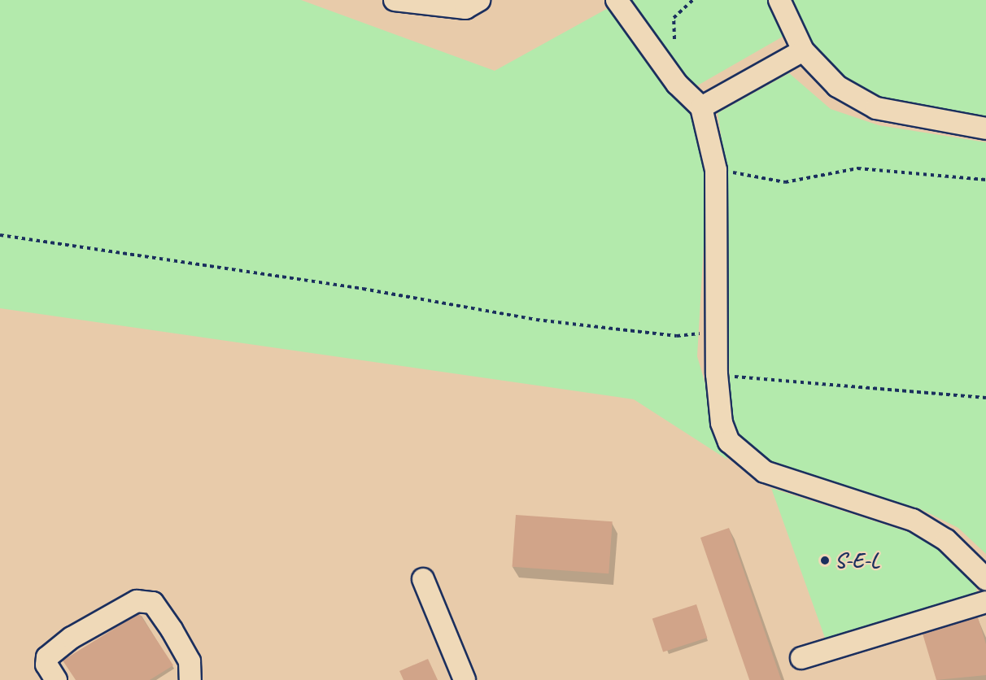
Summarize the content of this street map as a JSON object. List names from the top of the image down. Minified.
{"places":["S-E-L"]}
